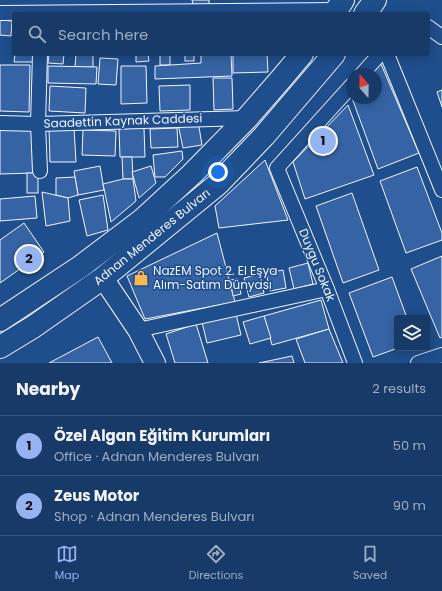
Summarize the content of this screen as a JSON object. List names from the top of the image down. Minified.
{"streets":{"main road":["Adnan Menderes Bulvarı"],"street":["Saadettin Kaynak Caddesi","Duygu Sokak"]},"crossings":[["Saadettin Kaynak Caddesi","Adnan Menderes Bulvarı"]],"places":{"shop":["NazEM Spot 2. El Eşya Alım-Satım Dünyası"]},"north":"top","page":{"search":"Search here","pins":["1","2"],"heading":["Nearby","2 results"],"list":[{"mark":"1","name":"Özel Algan Eğitim Kurumları","note":"Office · Adnan Menderes Bulvarı","value":"50 m"},{"mark":"2","name":"Zeus Motor","note":"Shop · Adnan Menderes Bulvarı","value":"90 m"}],"nav":["Map","Directions","Saved"]}}
